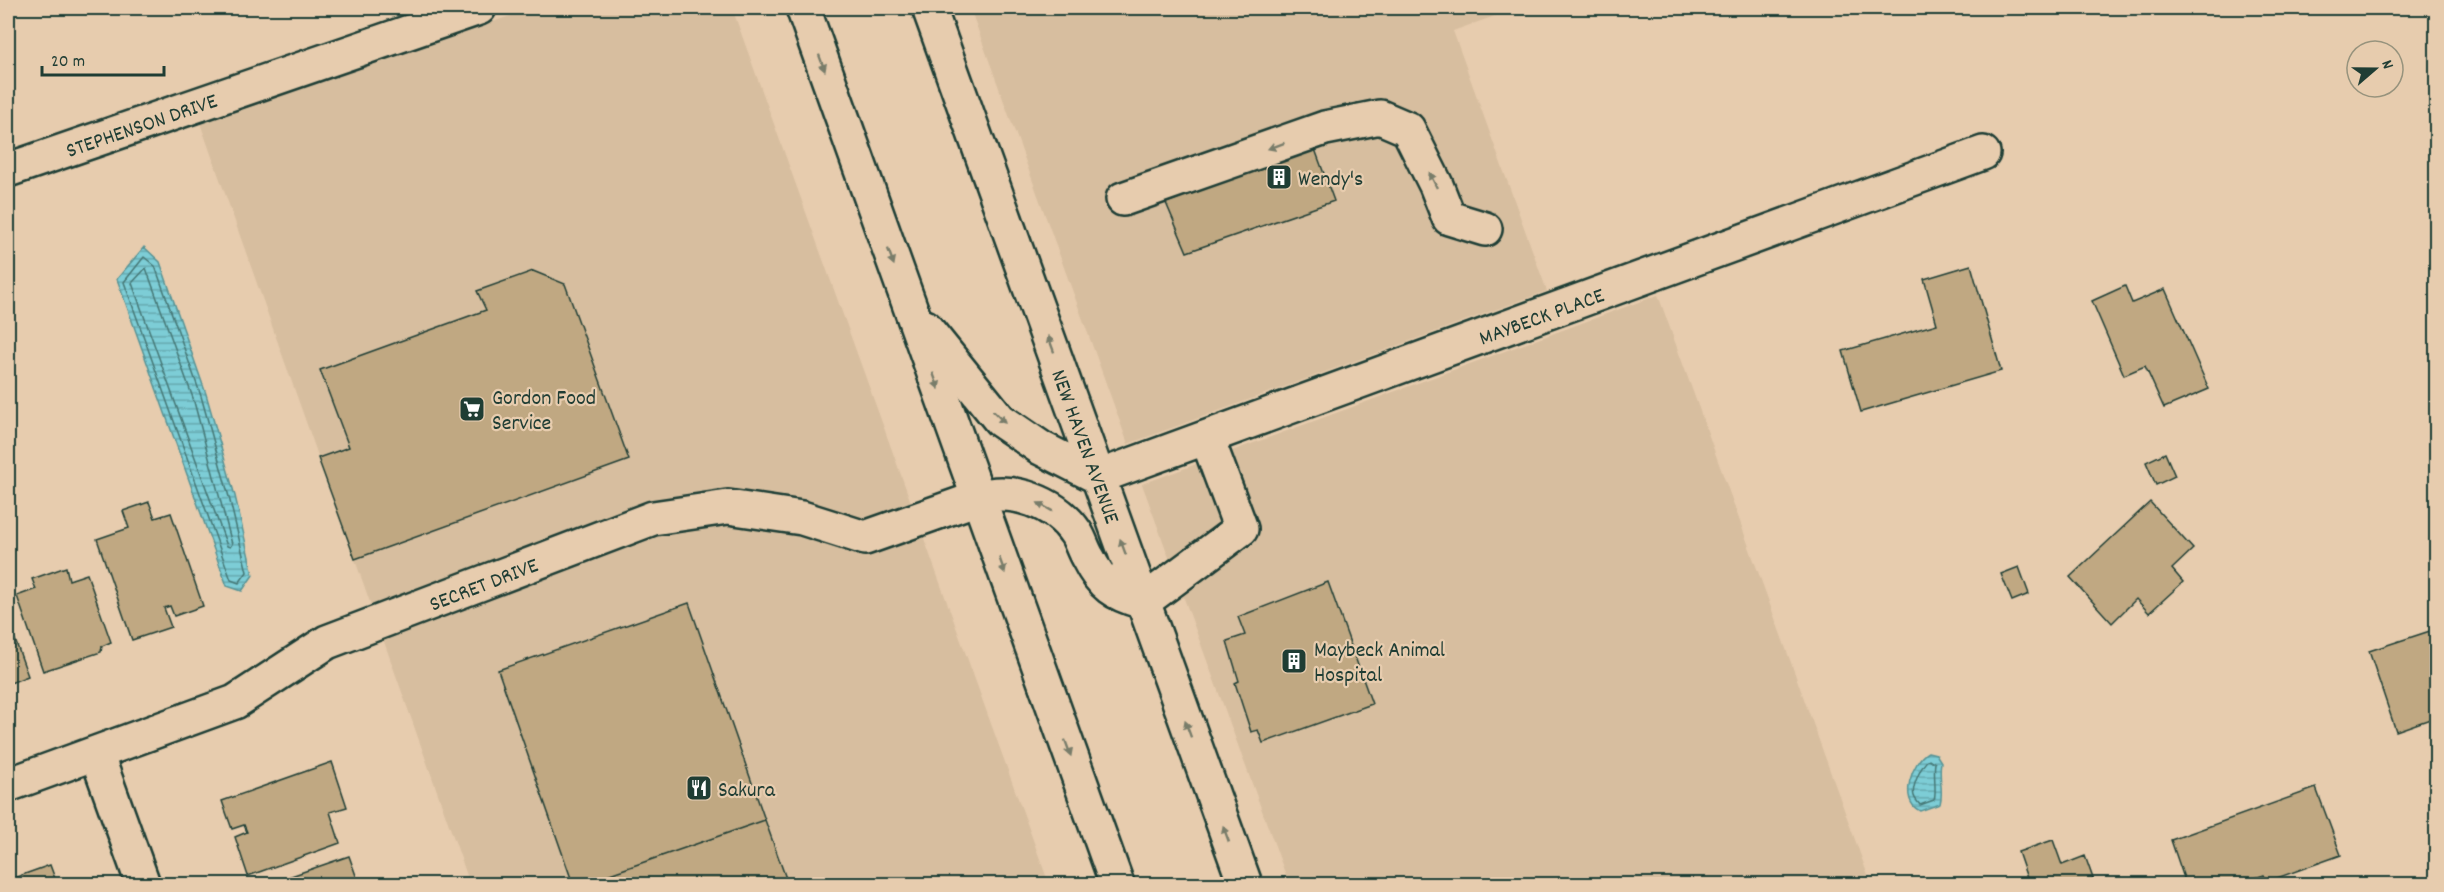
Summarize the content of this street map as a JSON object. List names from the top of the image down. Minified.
{"streets":{"street":["STEPHENSON DRIVE","MAYBECK PLACE","NEW HAVEN AVENUE","SECRET DRIVE"]},"crossings":[["MAYBECK PLACE","NEW HAVEN AVENUE"],["NEW HAVEN AVENUE","SECRET DRIVE"]],"places":{"building":["Wendy's","Maybeck Animal Hospital"],"supermarket":["Gordon Food Service"],"restaurant":["Sakura"]},"scale_bar":"20 m","north":"right"}
